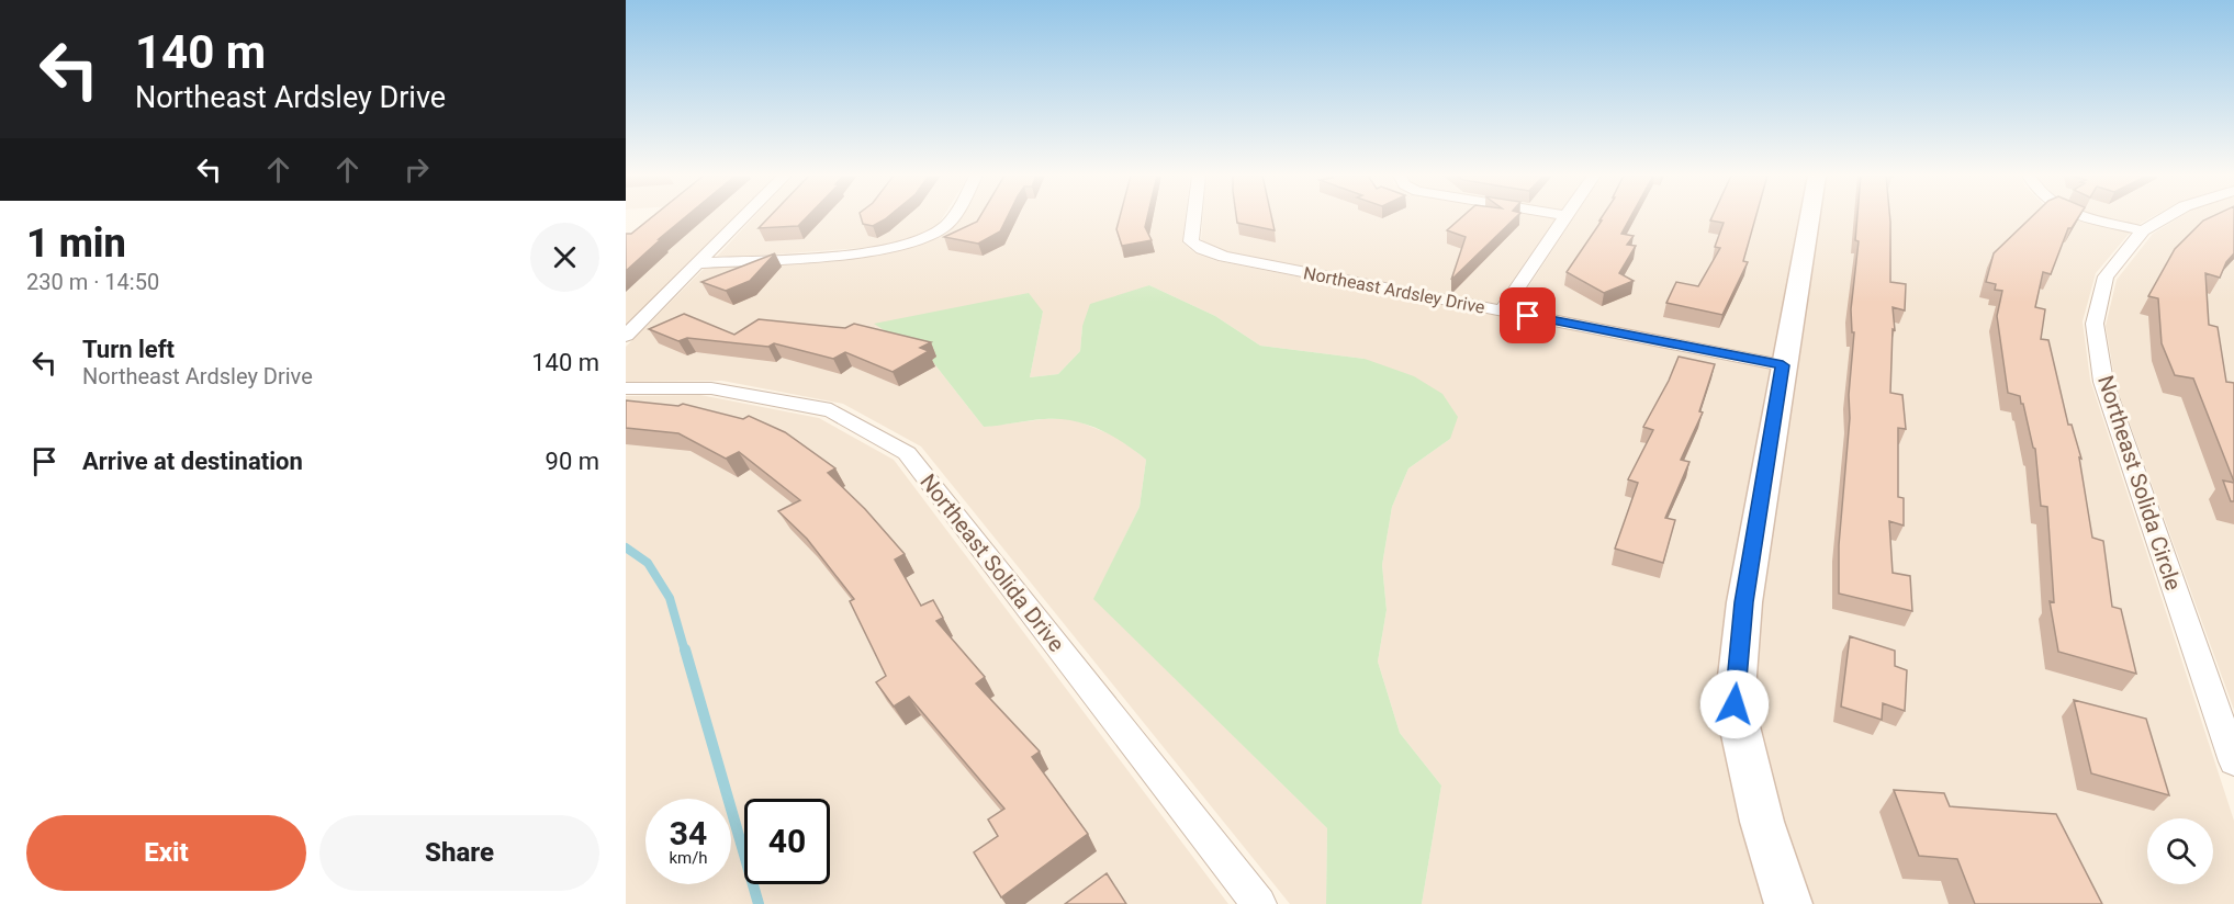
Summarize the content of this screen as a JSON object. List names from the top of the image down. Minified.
{"streets":{"street":["Northeast Ardsley Drive","Northeast Solida Circle","Northeast Solida Drive"]},"page":{"turn":["140 m","Northeast Ardsley Drive"],"heading":["1 min","230 m · 14:50"],"list":[{"name":"Turn left","note":"Northeast Ardsley Drive","value":"140 m"},{"name":"Arrive at destination","value":"90 m"}],"speed":"34 km/h","limit":"40","buttons":["Exit","Share"]}}
